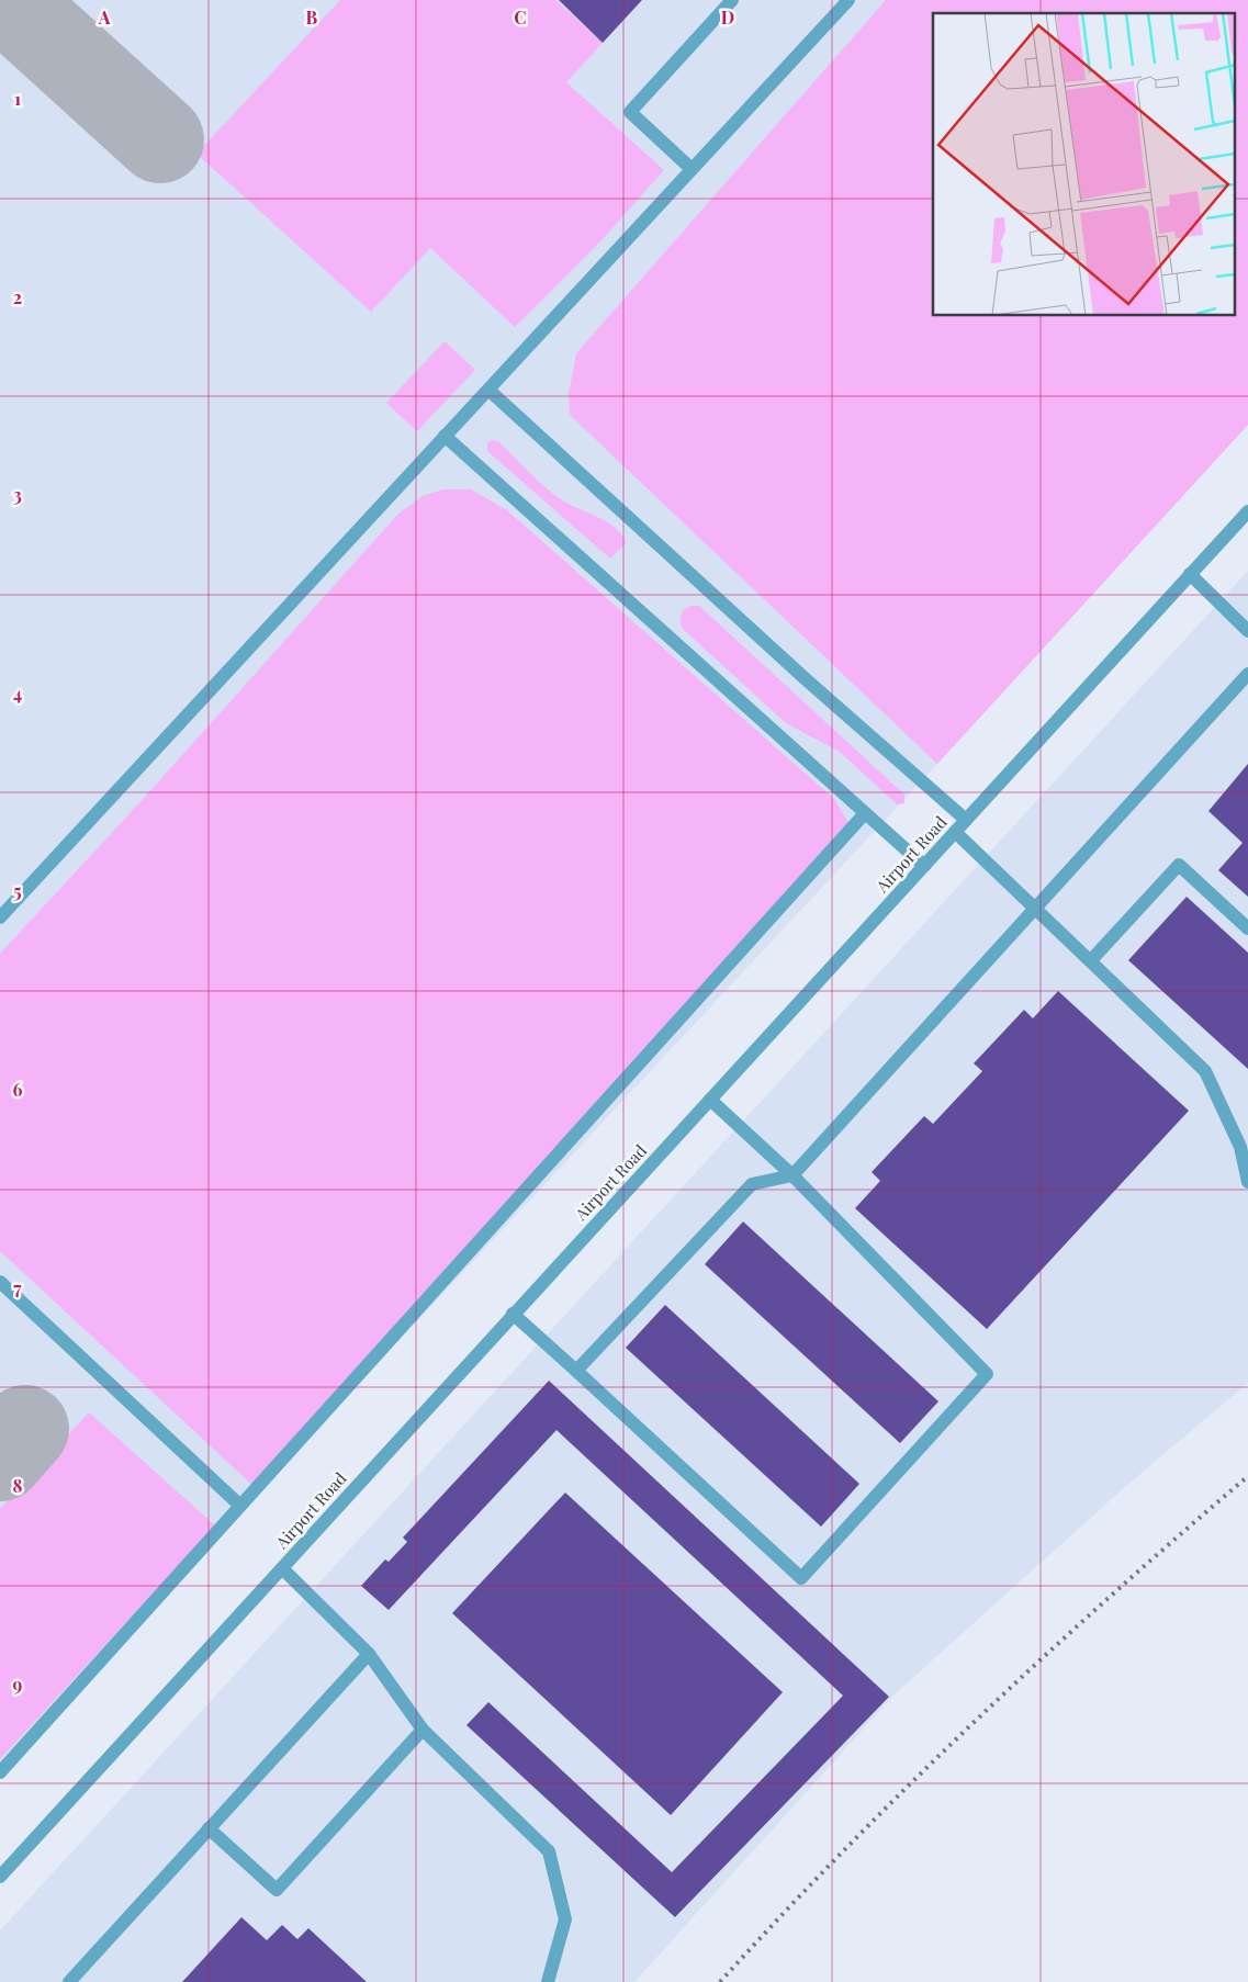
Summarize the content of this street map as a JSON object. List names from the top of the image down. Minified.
{"streets":{"street":["Airport Road"]},"grid":{"columns":["A","B","C","D"],"rows":["1","2","3","4","5","6","7","8","9"]}}
